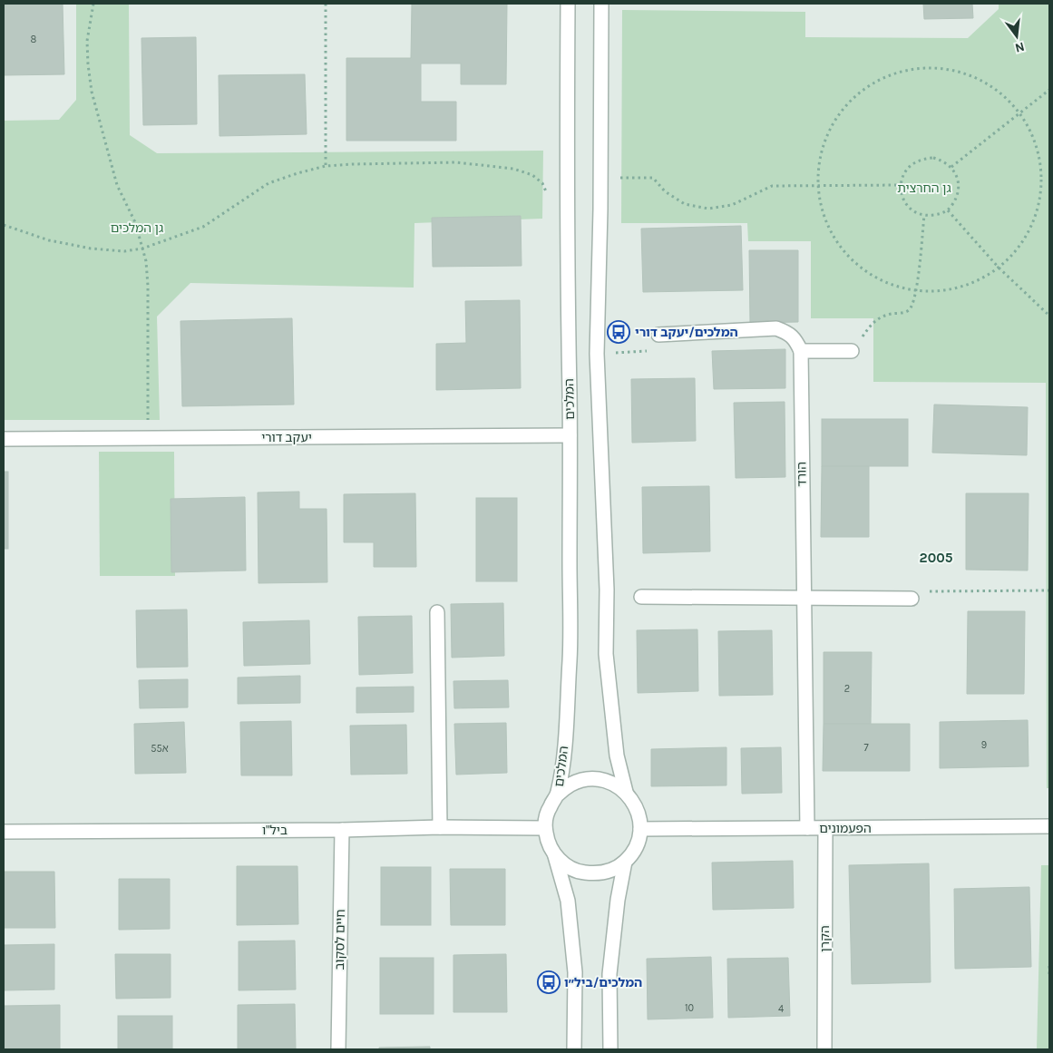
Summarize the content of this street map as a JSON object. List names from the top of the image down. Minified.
{"streets":{"street":["המלכים","יעקב דורי","הורד","הפעמונים","ביל\"ו","הקרן","חיים לסקוב"]},"crossings":[["המלכים","יעקב דורי"],["המלכים","הפעמונים"],["המלכים","ביל\"ו"],["הורד","הפעמונים"],["הפעמונים","ביל\"ו"],["הפעמונים","הקרן"],["ביל\"ו","חיים לסקוב"]],"districts":["2005"],"parks":["גן החרצית","גן המלכים"],"places":{"bus stop":["המלכים/יעקב דורי","המלכים/ביל״ו"]},"house_numbers":["8","2","9","7","55א","10","4"],"north":"bottom"}
